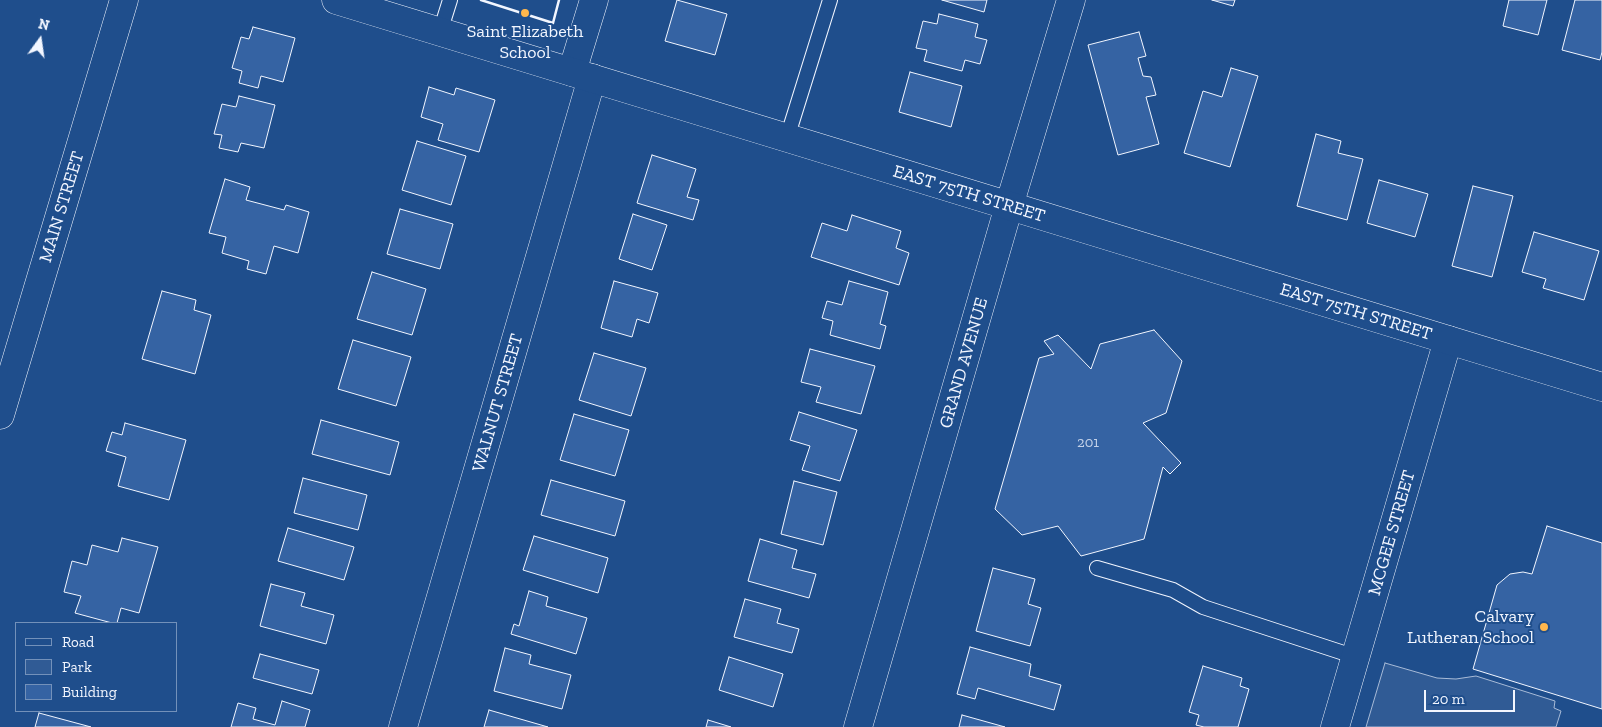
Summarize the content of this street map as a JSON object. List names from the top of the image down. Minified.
{"streets":{"street":["EAST 75TH STREET","MAIN STREET","GRAND AVENUE","WALNUT STREET","MCGEE STREET"]},"crossings":[["EAST 75TH STREET","GRAND AVENUE"],["EAST 75TH STREET","WALNUT STREET"],["EAST 75TH STREET","MCGEE STREET"]],"places":["Saint Elizabeth School","Calvary Lutheran School"],"house_numbers":["201"],"legend":["Road","Park","Building"],"scale_bar":"20 m","north":"top"}
